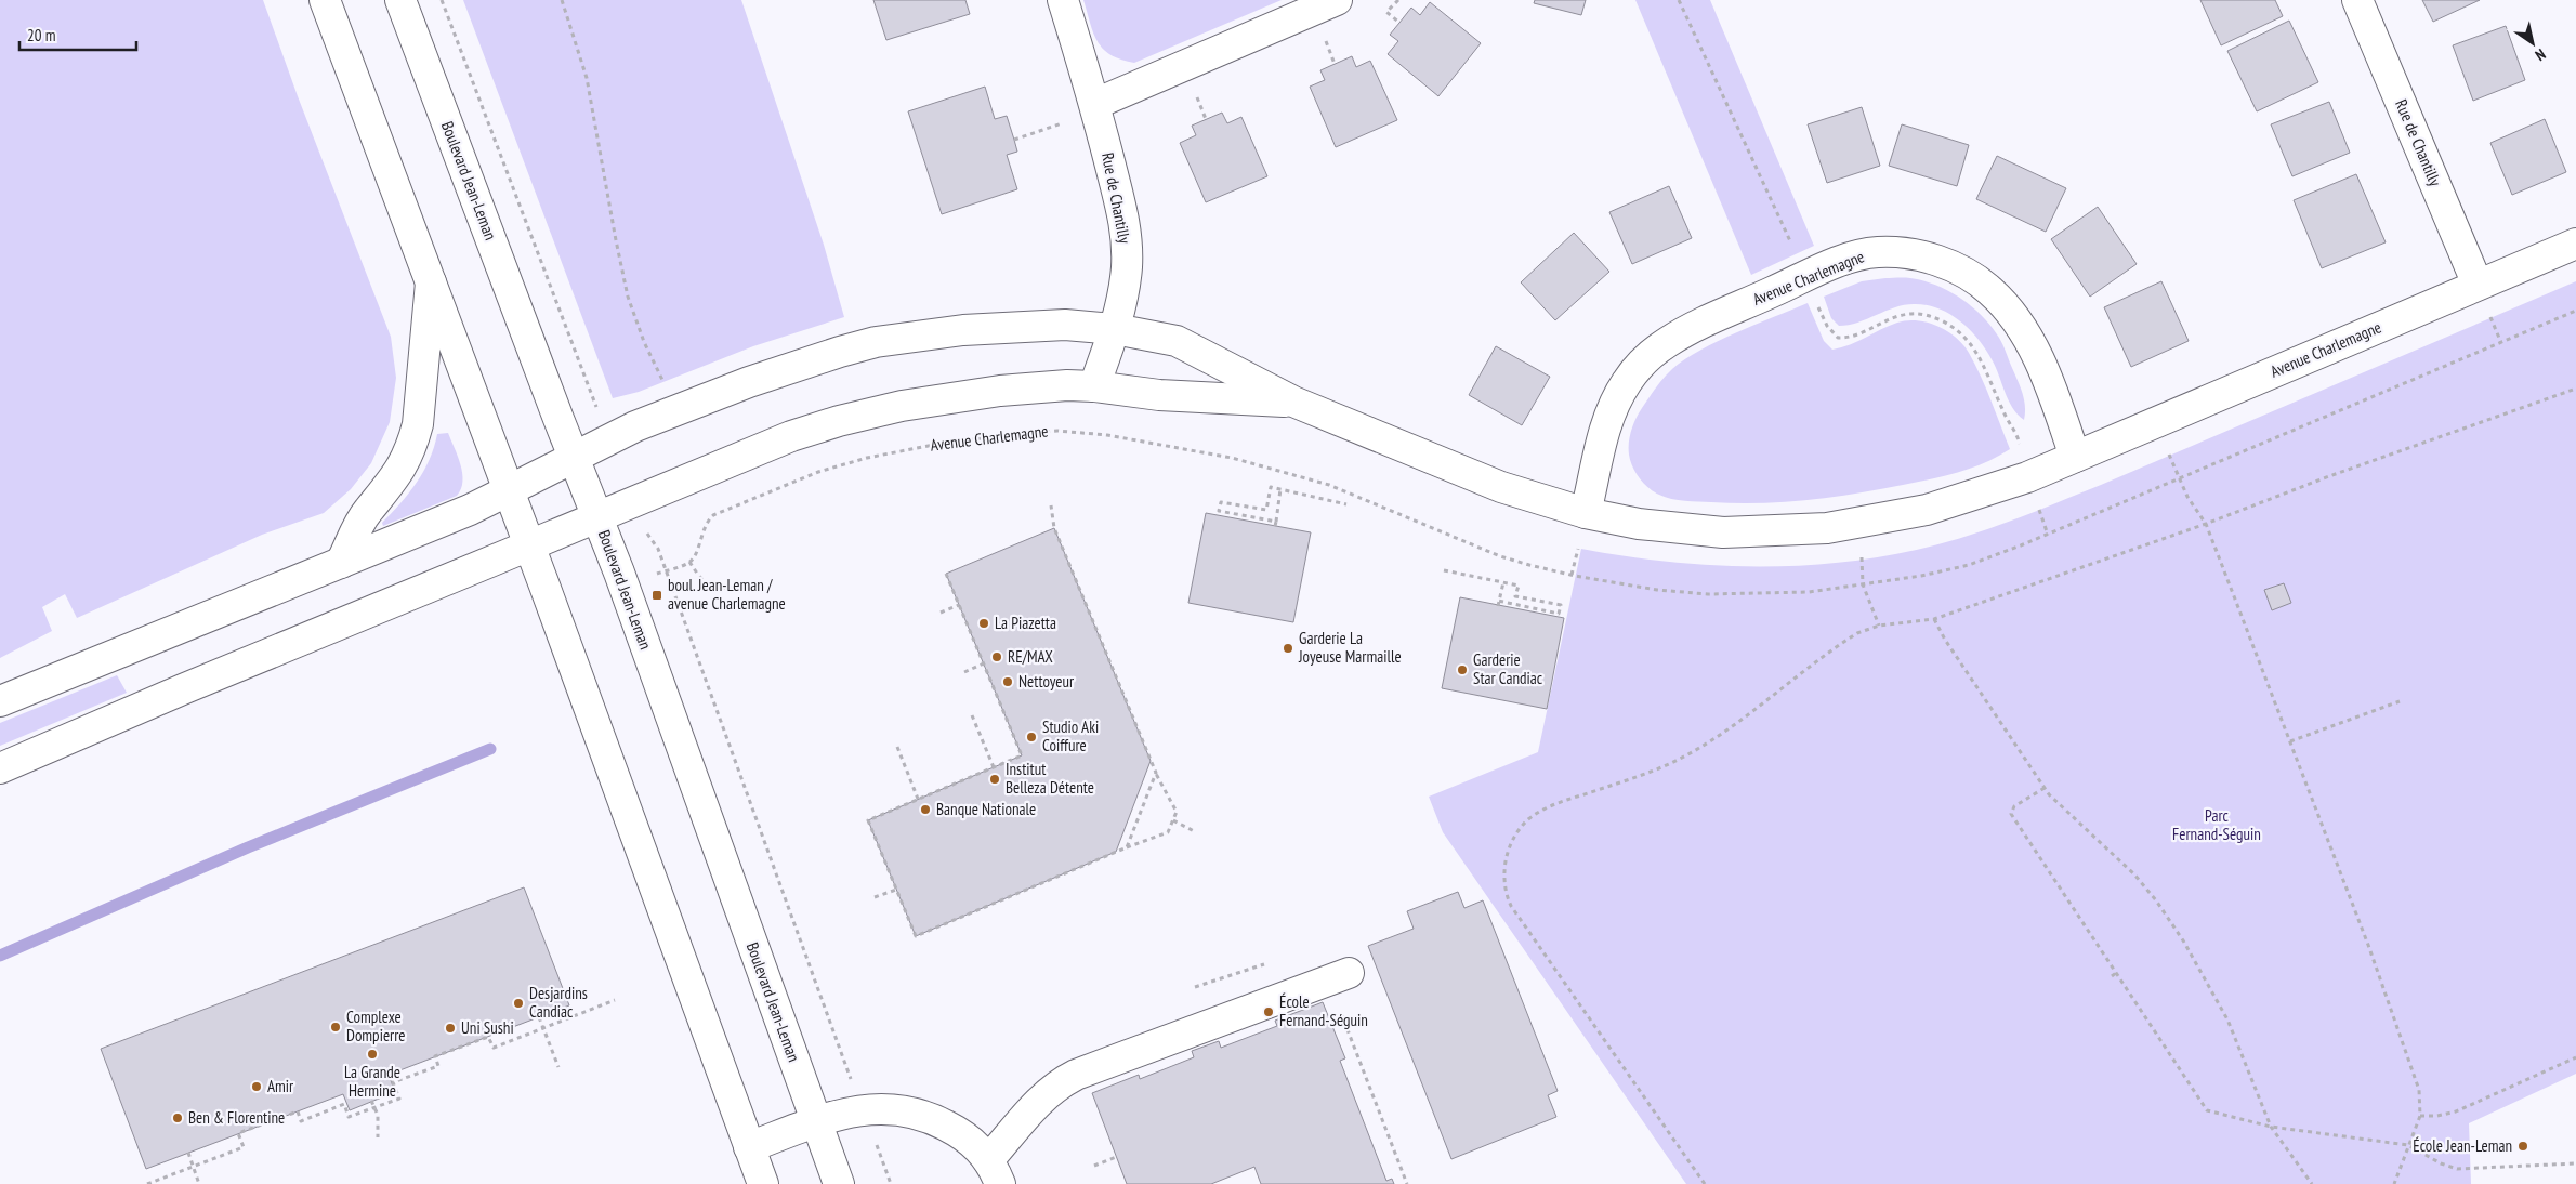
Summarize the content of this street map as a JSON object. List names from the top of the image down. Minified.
{"streets":{"main road":["Rue de Chantilly","Boulevard Jean-Leman","Avenue Charlemagne"]},"crossings":[["Rue de Chantilly","Avenue Charlemagne"],["Boulevard Jean-Leman","Avenue Charlemagne"]],"parks":["Parc Fernand-Séguin"],"places":{"transit":["boul. Jean-Leman / avenue Charlemagne"],"other":["La Piazetta","Garderie La Joyeuse Marmaille","RE/MAX","Garderie Star Candiac","Nettoyeur","Studio Aki Coiffure","Institut Belleza Détente","Banque Nationale","Desjardins Candiac","École Fernand-Séguin","Complexe Dompierre","Uni Sushi","La Grande Hermine","Amir","Ben & Florentine","École Jean-Leman"]},"scale_bar":"20 m","north":"bottom right"}
